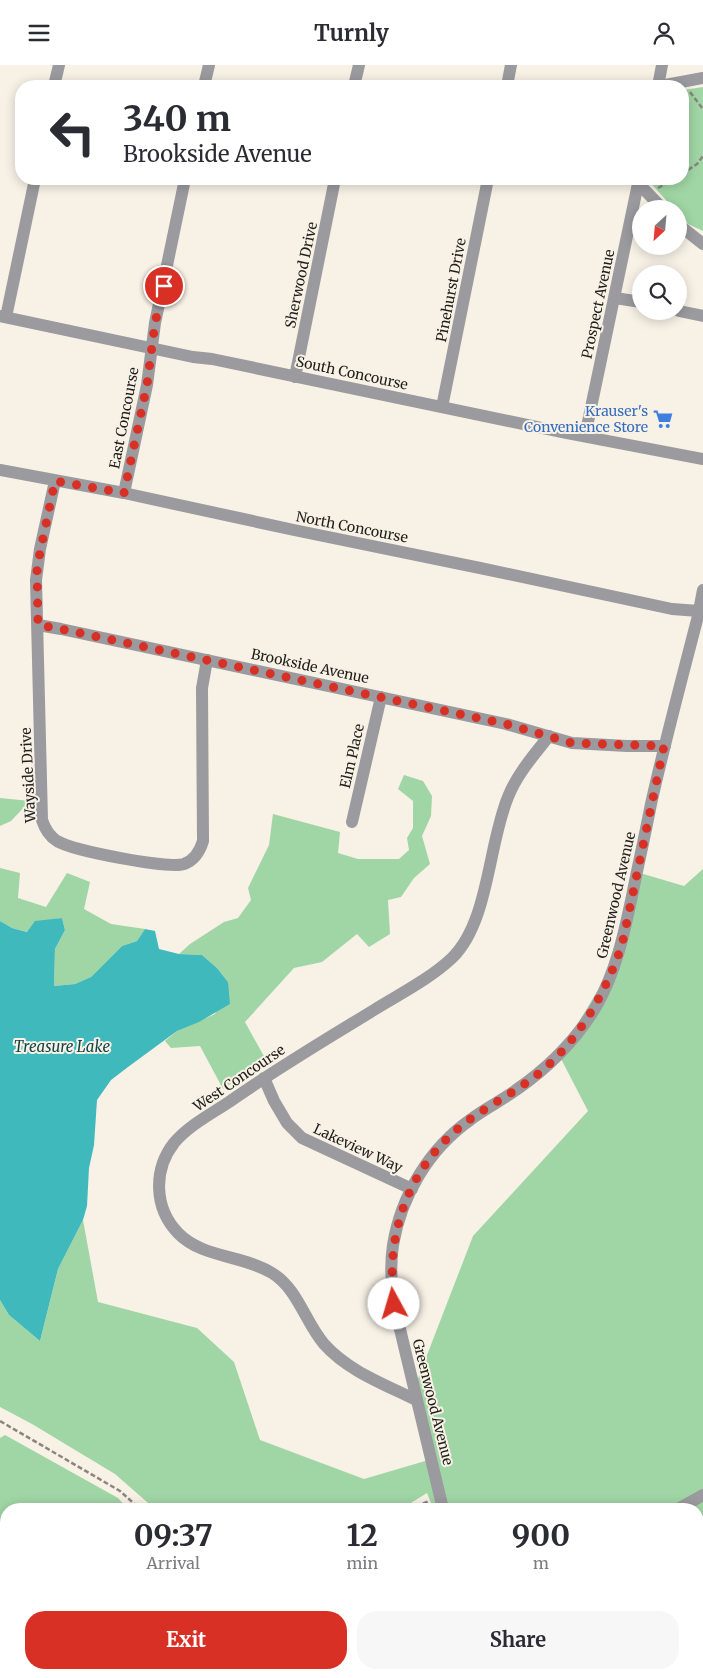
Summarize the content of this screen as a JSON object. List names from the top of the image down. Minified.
{"streets":{"street":["Sherwood Drive","Pinehurst Drive","Prospect Avenue","South Concourse","East Concourse","North Concourse","Brookside Avenue","Elm Place","Wayside Drive","Greenwood Avenue","West Concourse","Lakeview Way"]},"crossings":[["Sherwood Drive","South Concourse"],["Pinehurst Drive","South Concourse"],["Prospect Avenue","South Concourse"],["South Concourse","East Concourse"],["East Concourse","North Concourse"],["North Concourse","Wayside Drive"],["North Concourse","Greenwood Avenue"],["Brookside Avenue","Elm Place"],["Brookside Avenue","Wayside Drive"],["Brookside Avenue","Greenwood Avenue"],["Brookside Avenue","West Concourse"],["Greenwood Avenue","West Concourse"],["Greenwood Avenue","Lakeview Way"],["West Concourse","Lakeview Way"]],"water":["Treasure Lake"],"places":{"supermarket":["Krauser's Convenience Store"]},"north":"bottom left","page":{"header":"Turnly","turn":["340 m","Brookside Avenue"],"eta":["09:37","Arrival","12","min","900","m"],"buttons":["Exit","Share"]}}
